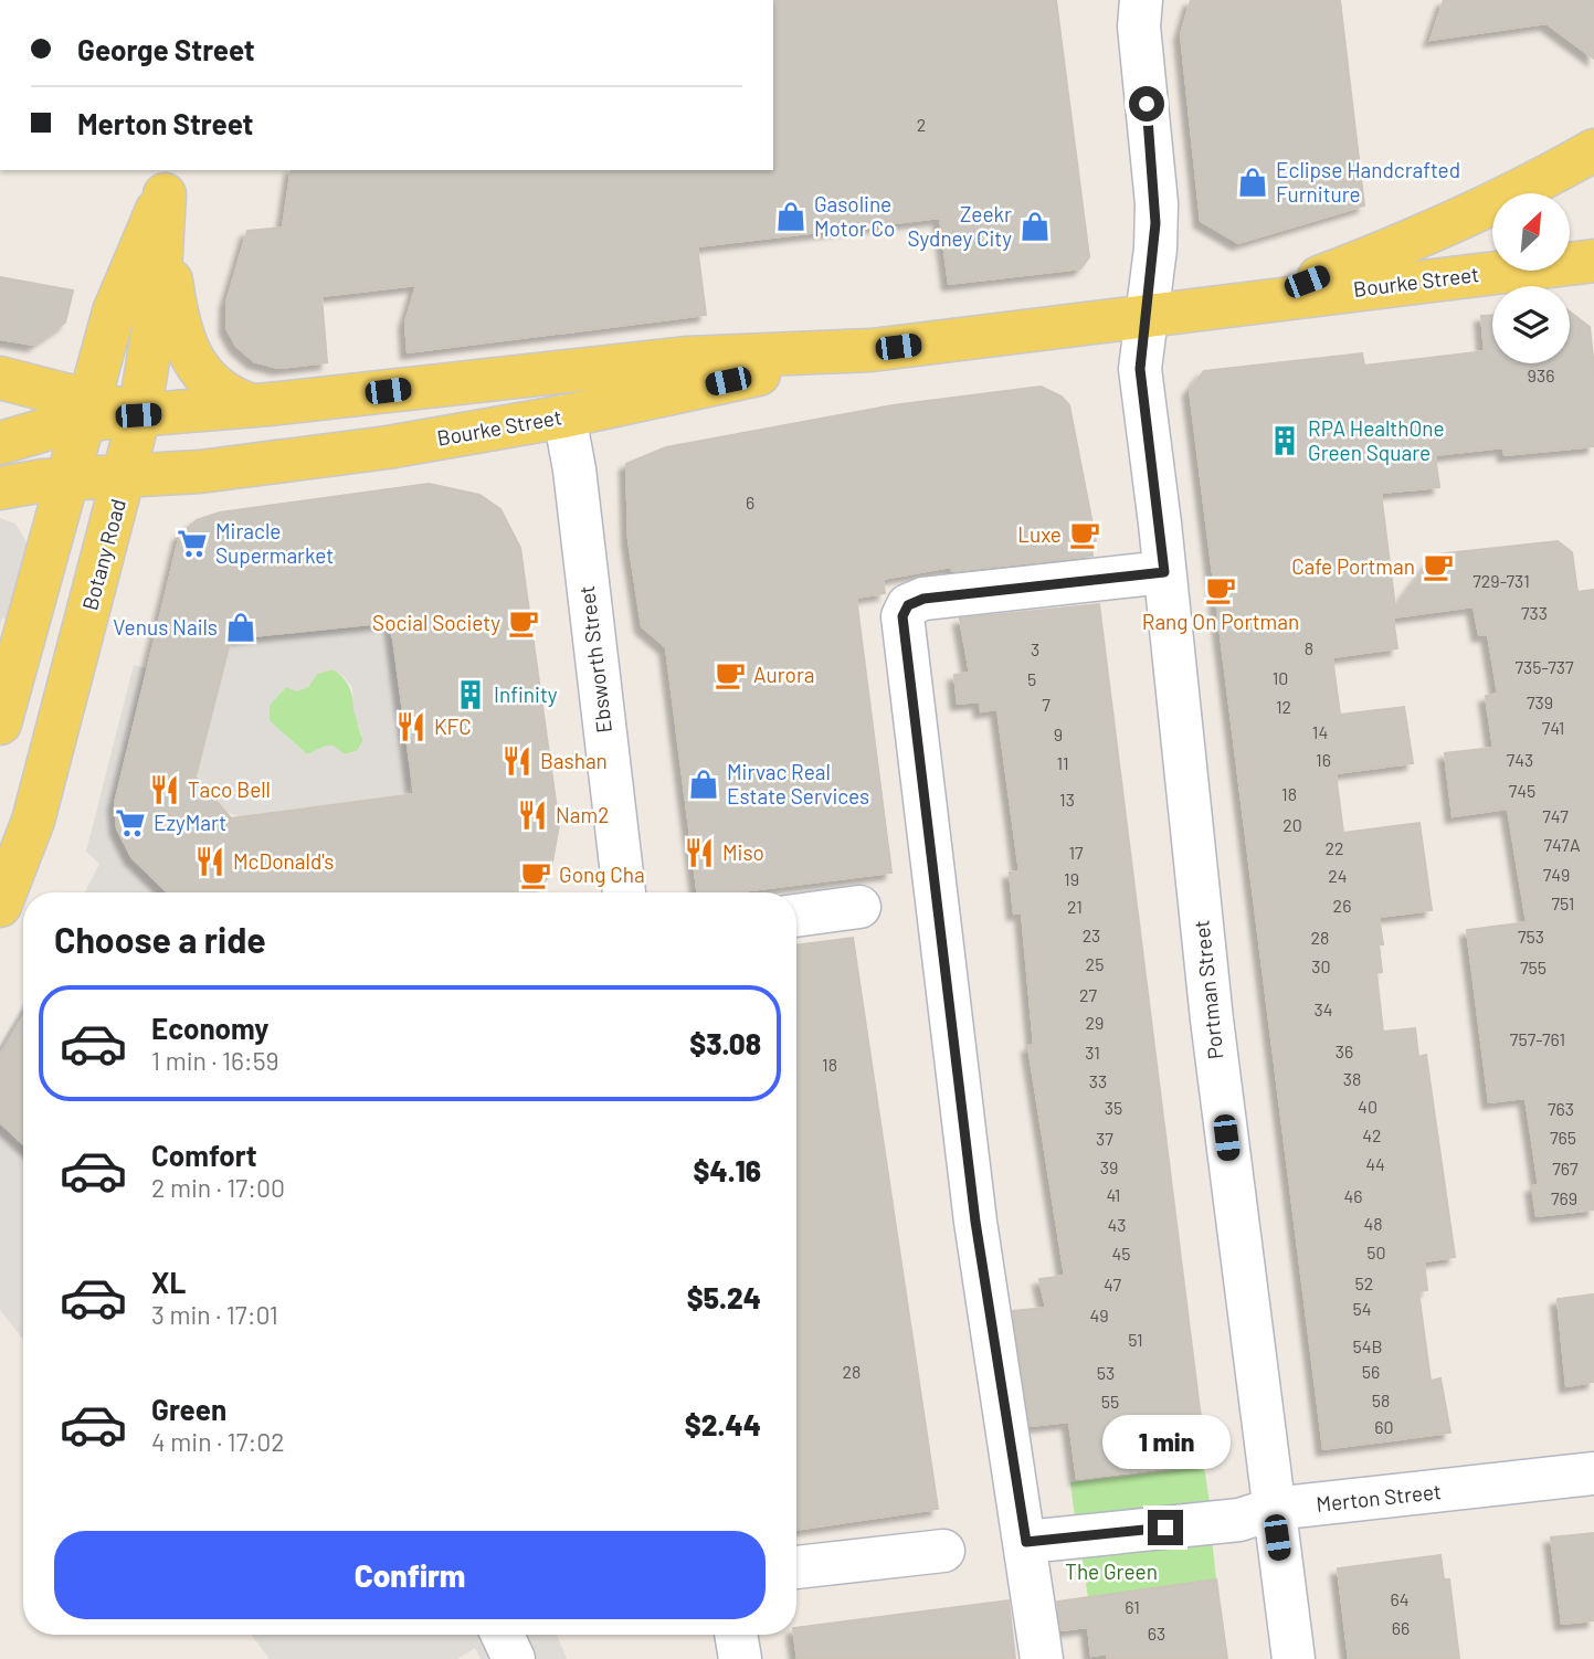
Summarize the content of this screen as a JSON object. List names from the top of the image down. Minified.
{"streets":{"main road":["Bourke Street","Botany Road"],"street":["Ebsworth Street","Portman Street","Merton Street"]},"crossings":[["Bourke Street","Botany Road"],["Bourke Street","Ebsworth Street"],["Bourke Street","Portman Street"],["Portman Street","Merton Street"]],"parks":["The Green"],"places":{"shop":["Eclipse Handcrafted Furniture","Gasoline Motor Co","Zeekr Sydney City","Venus Nails","Mirvac Real Estate Services"],"building":["RPA HealthOne Green Square","Infinity"],"cafe":["Luxe","Cafe Portman","Rang On Portman","Social Society","Aurora","Gong Cha"],"supermarket":["Miracle Supermarket","EzyMart"],"restaurant":["KFC","Bashan","Taco Bell","Nam2","Miso","McDonald's"]},"house_numbers":["2","936","6","729-731","733","8","3","735-737","10","5","739","7","12","741","14","9","16","743","11","745","18","13","747","20","747A","22","17","749","24","19","751","26","21","23","753","28","25","30","755","27","34","29","757-761","36","31","18","38","33","40","35","763","42","765","37","44","39","767","41","46","769","48","43","50","45","52","47","54","49","51","54B","28","56","53","58","55","60","64","61","66","63"],"north":"top right","page":{"banner":["George Street","Merton Street"],"heading":"Choose a ride","list":[{"name":"Economy","note":"1 min · 16:59","value":"$3.08"},{"name":"Comfort","note":"2 min · 17:00","value":"$4.16"},{"name":"XL","note":"3 min · 17:01","value":"$5.24"},{"name":"Green","note":"4 min · 17:02","value":"$2.44"}],"bubble":"1 min","buttons":"Confirm"}}
